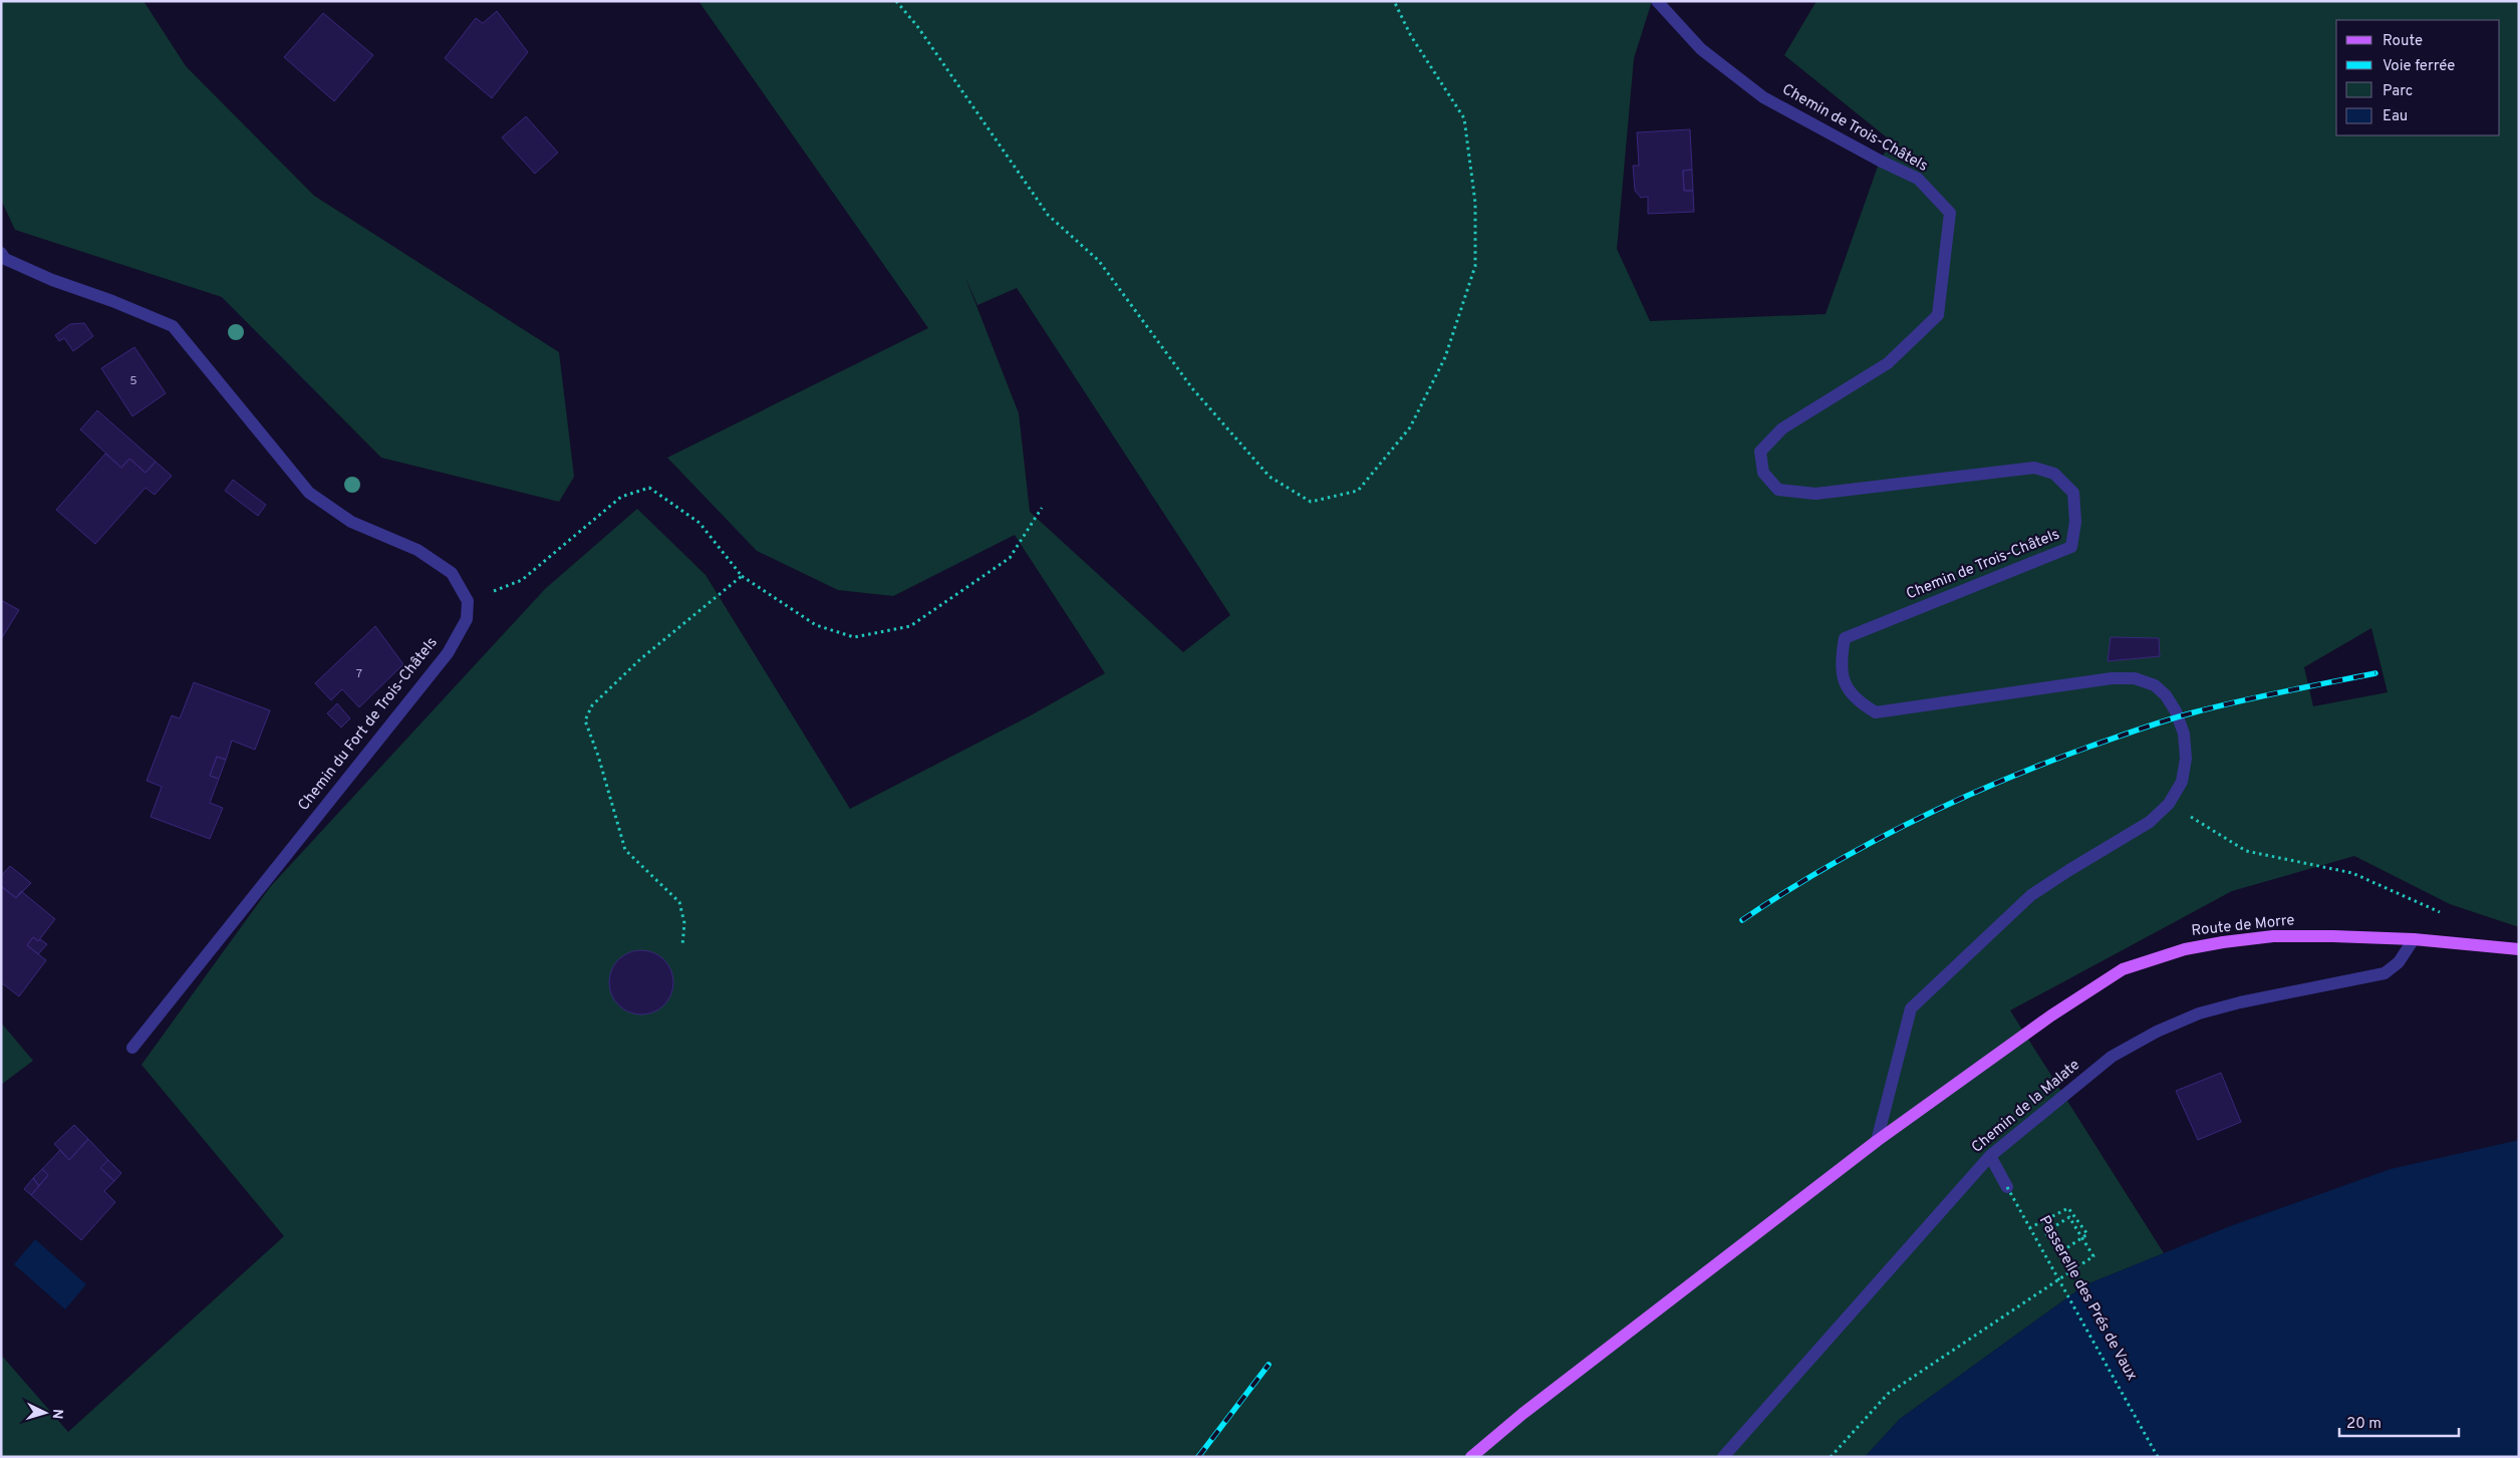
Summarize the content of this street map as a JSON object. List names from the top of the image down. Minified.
{"streets":{"main road":["Route de Morre"],"street":["Chemin de Trois-Châtels","Chemin du Fort de Trois-Châtels","Chemin de la Malate"],"path":["Passerelle des Prés de Vaux"]},"crossings":[["Chemin de Trois-Châtels","Route de Morre"],["Route de Morre","Chemin de la Malate"]],"house_numbers":["5","7"],"legend":["Route","Voie ferrée","Parc","Eau"],"scale_bar":"20 m","north":"right"}
